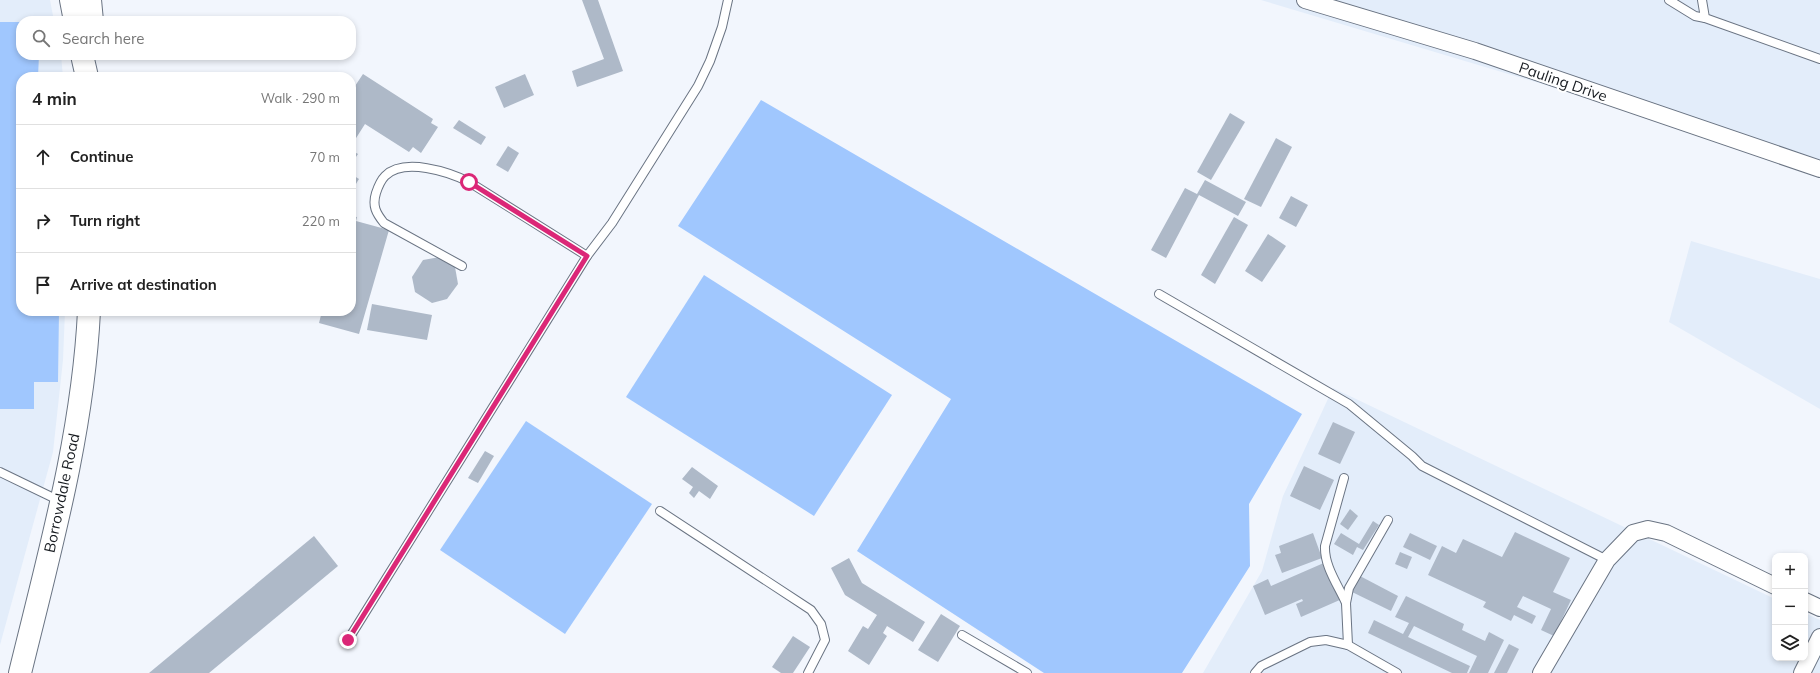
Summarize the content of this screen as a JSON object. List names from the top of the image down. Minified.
{"streets":{"main road":["Borrowdale Road"],"street":["Pauling Drive"]},"page":{"search":"Search here","heading":["4 min","Walk · 290 m"],"list":[["Continue","70 m"],["Turn right","220 m"],"Arrive at destination"],"map_buttons":["+","−"]}}
